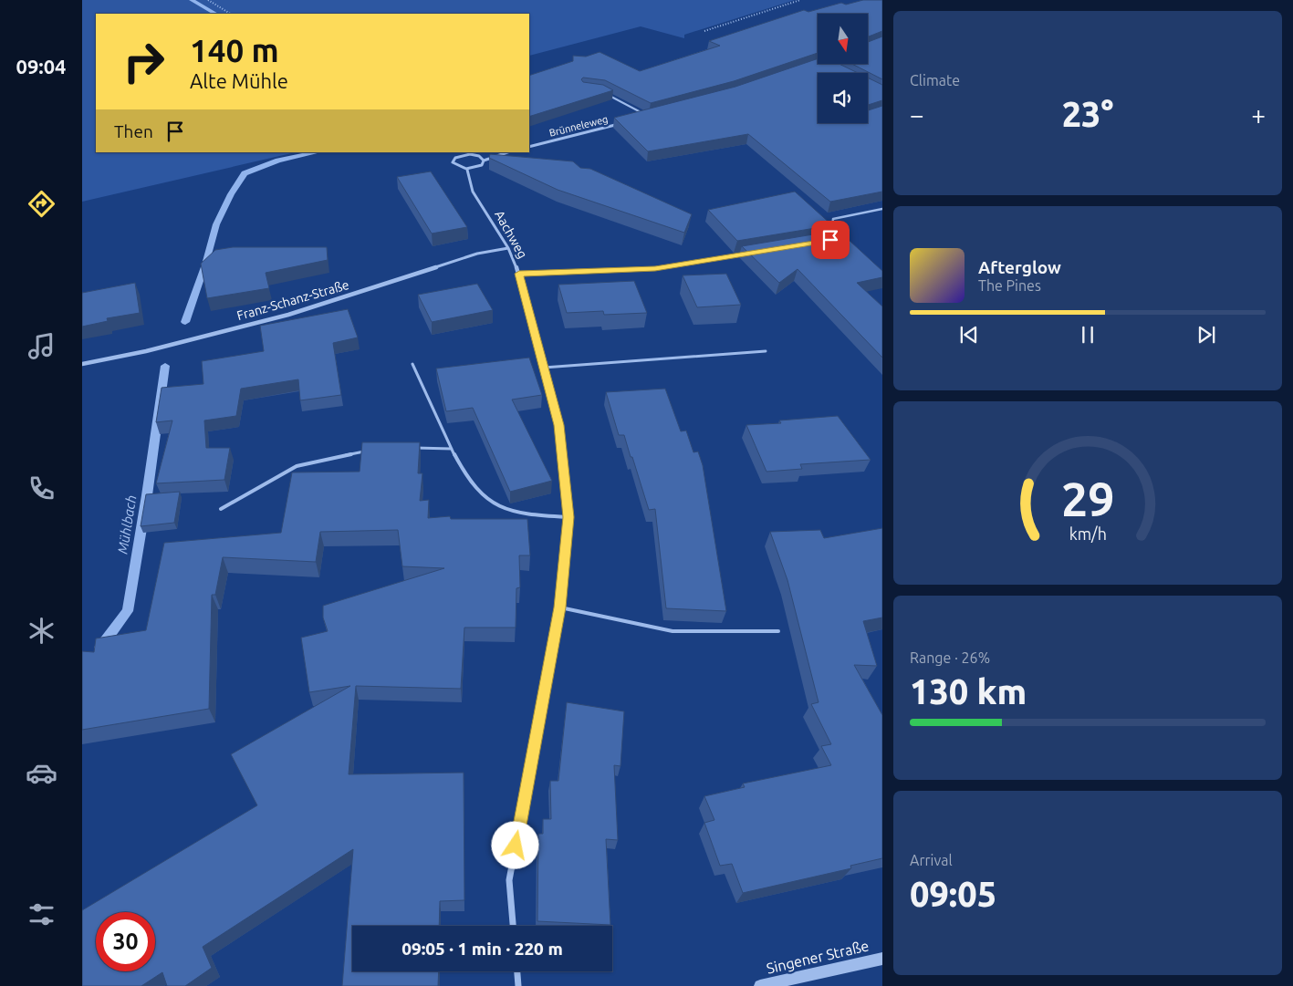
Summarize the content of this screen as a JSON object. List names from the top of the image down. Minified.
{"streets":{"street":["Brünneleweg","Aachweg","Franz-Schanz-Straße","Singener Straße"]},"crossings":[["Aachweg","Franz-Schanz-Straße"]],"water":["Mühlbach"],"north":"bottom","page":{"tabs":"09:04","tile":["Climate",["Range · 26%","130 km"],["Arrival","09:05"]],"turn":["140 m","Alte Mühle"],"heat":["−","23°","+"],"then":"Then","song":["Afterglow","The Pines"],"limit":"30","trip":"09:05 · 1 min · 220 m","gauge":["29","km/h"]}}
